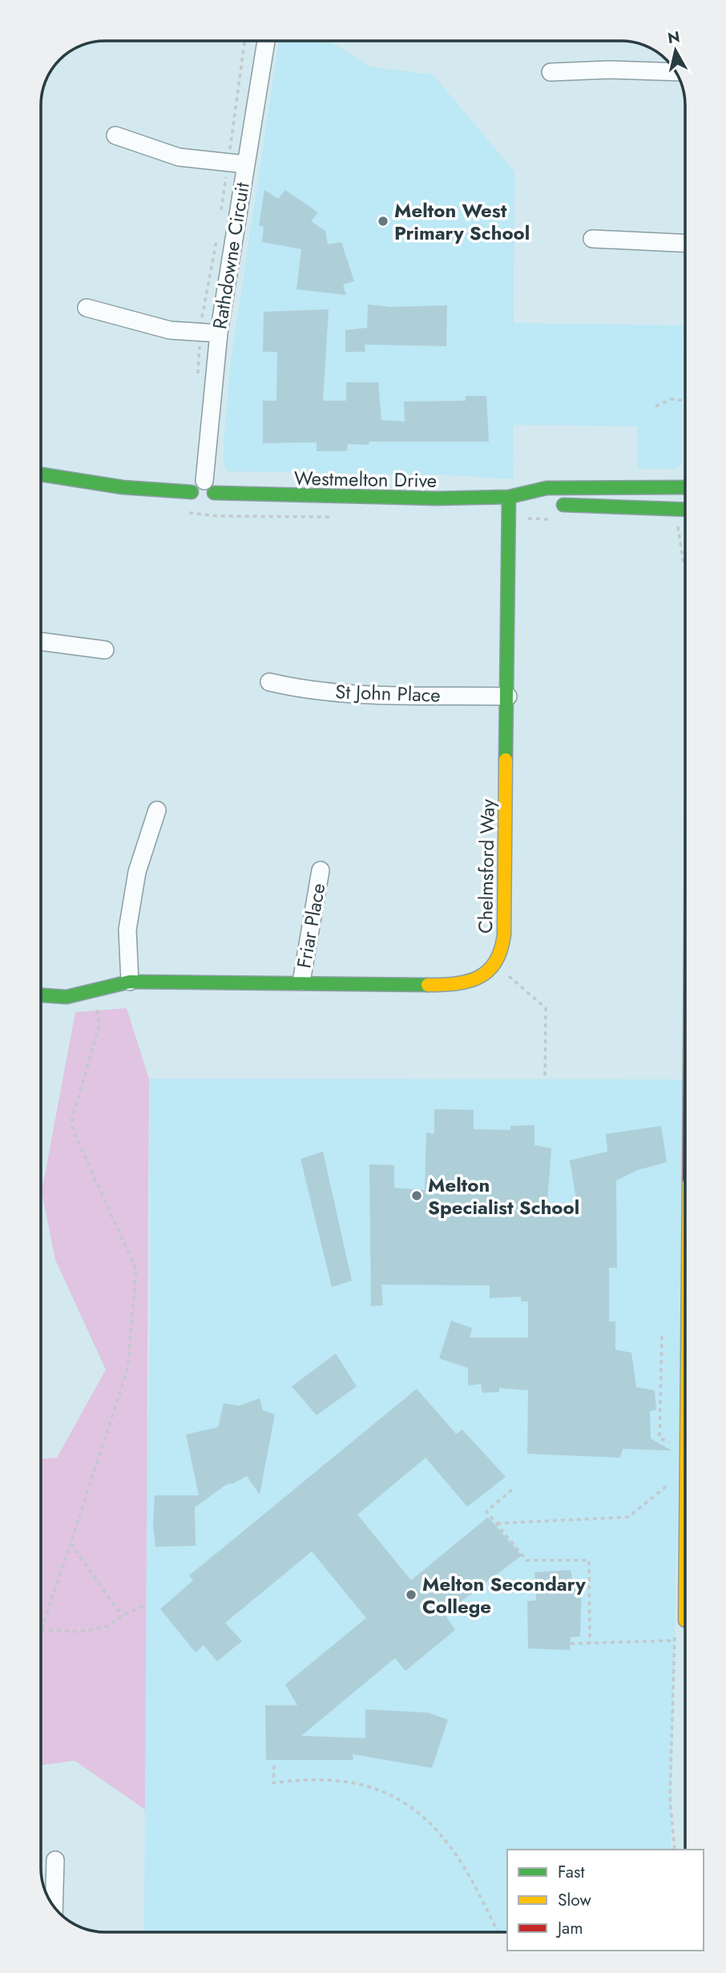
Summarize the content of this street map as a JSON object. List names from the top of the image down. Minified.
{"streets":{"street":["Rathdowne Circuit","Westmelton Drive","St John Place","Chelmsford Way","Friar Place"]},"crossings":[["Rathdowne Circuit","Westmelton Drive"],["Westmelton Drive","Chelmsford Way"],["St John Place","Chelmsford Way"],["Chelmsford Way","Friar Place"]],"places":["Melton West Primary School","Melton Specialist School","Melton Secondary College"],"legend":["Fast","Slow","Jam"],"north":"top"}
